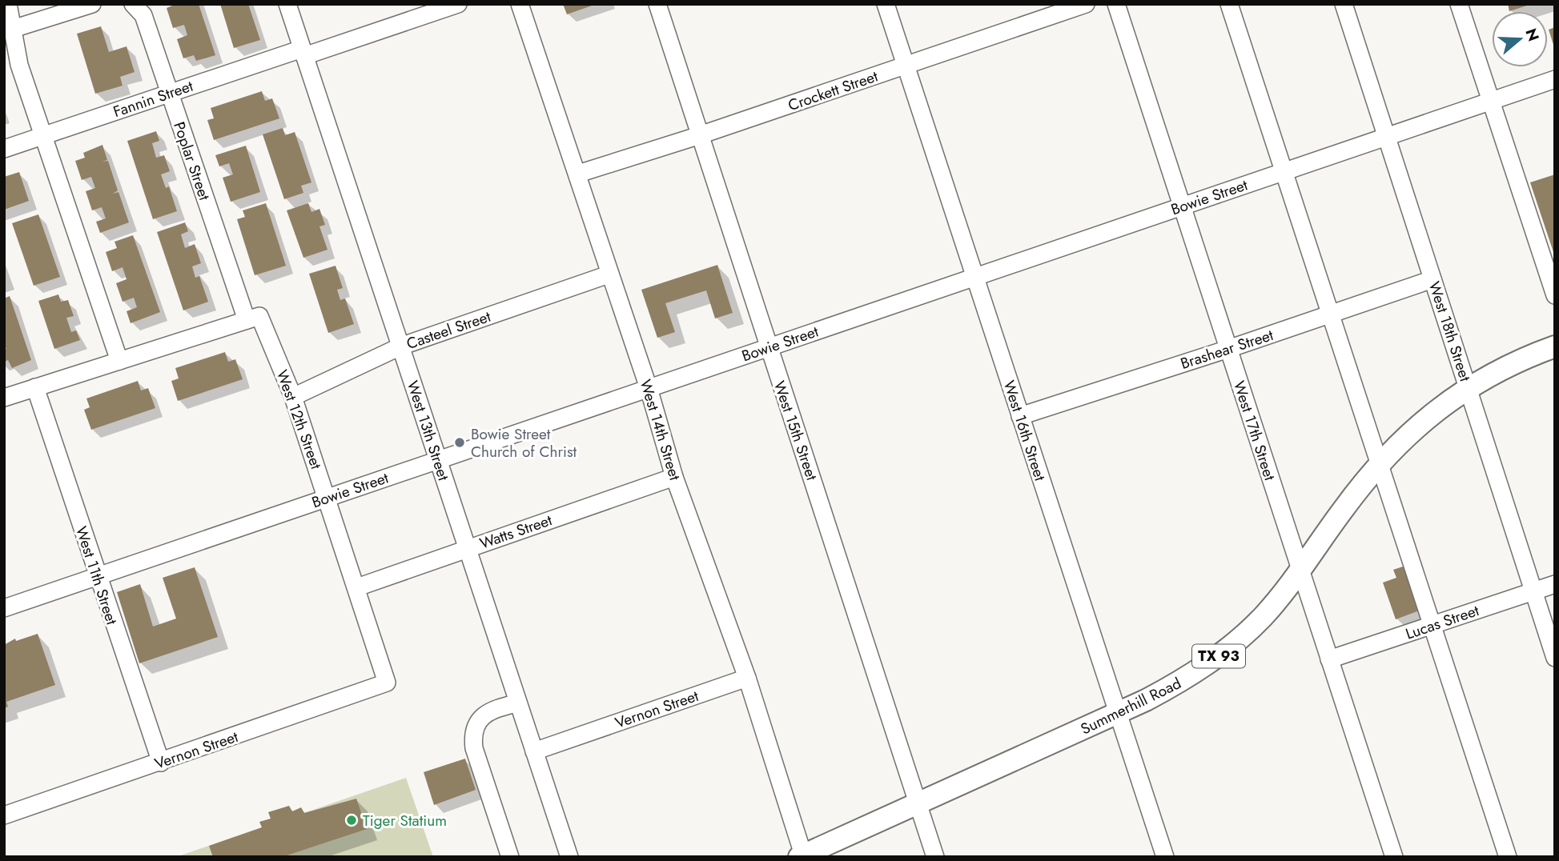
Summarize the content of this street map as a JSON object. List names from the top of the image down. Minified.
{"streets":{"main road":["TX 93","Summerhill Road"],"street":["Crockett Street","Fannin Street","Poplar Street","Bowie Street","Casteel Street","West 18th Street","Brashear Street","West 12th Street","West 14th Street","West 13th Street","West 15th Street","West 16th Street","West 17th Street","Watts Street","West 11th Street","Lucas Street","Vernon Street"]},"crossings":[["Crockett Street","West 14th Street"],["Crockett Street","West 15th Street"],["Crockett Street","West 16th Street"],["Fannin Street","Poplar Street"],["Fannin Street","West 13th Street"],["Poplar Street","West 12th Street"],["Bowie Street","West 18th Street"],["Bowie Street","West 12th Street"],["Bowie Street","West 14th Street"],["Bowie Street","West 13th Street"],["Bowie Street","West 15th Street"],["Bowie Street","West 16th Street"],["Bowie Street","West 17th Street"],["Bowie Street","West 11th Street"],["Casteel Street","West 12th Street"],["Casteel Street","West 14th Street"],["Casteel Street","West 13th Street"],["West 18th Street","Brashear Street"],["West 18th Street","Lucas Street"],["West 18th Street","Summerhill Road"],["Brashear Street","West 16th Street"],["Brashear Street","West 17th Street"],["West 12th Street","Watts Street"],["West 12th Street","Vernon Street"],["West 14th Street","Watts Street"],["West 14th Street","Summerhill Road"],["West 14th Street","Vernon Street"],["West 13th Street","Watts Street"],["West 13th Street","Vernon Street"],["West 15th Street","Summerhill Road"],["West 16th Street","Summerhill Road"],["West 17th Street","Lucas Street"],["West 17th Street","Summerhill Road"],["West 11th Street","Vernon Street"]],"places":["Bowie Street Church of Christ","Tiger Statium"],"north":"right"}
